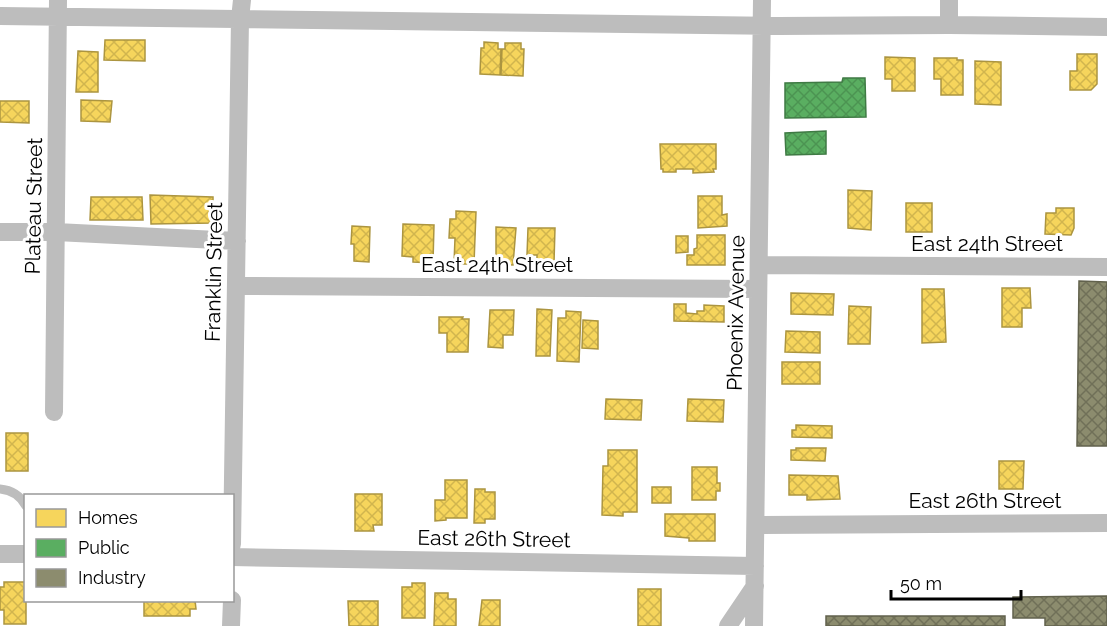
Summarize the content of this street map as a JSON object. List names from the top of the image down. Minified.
{"streets":{"street":["Plateau Street","East 24th Street","Franklin Street","Phoenix Avenue","East 26th Street"]},"crossings":[["East 24th Street","Franklin Street"],["East 24th Street","Phoenix Avenue"],["Phoenix Avenue","East 26th Street"]],"legend":["Homes","Public","Industry"],"scale_bar":"50 m"}
